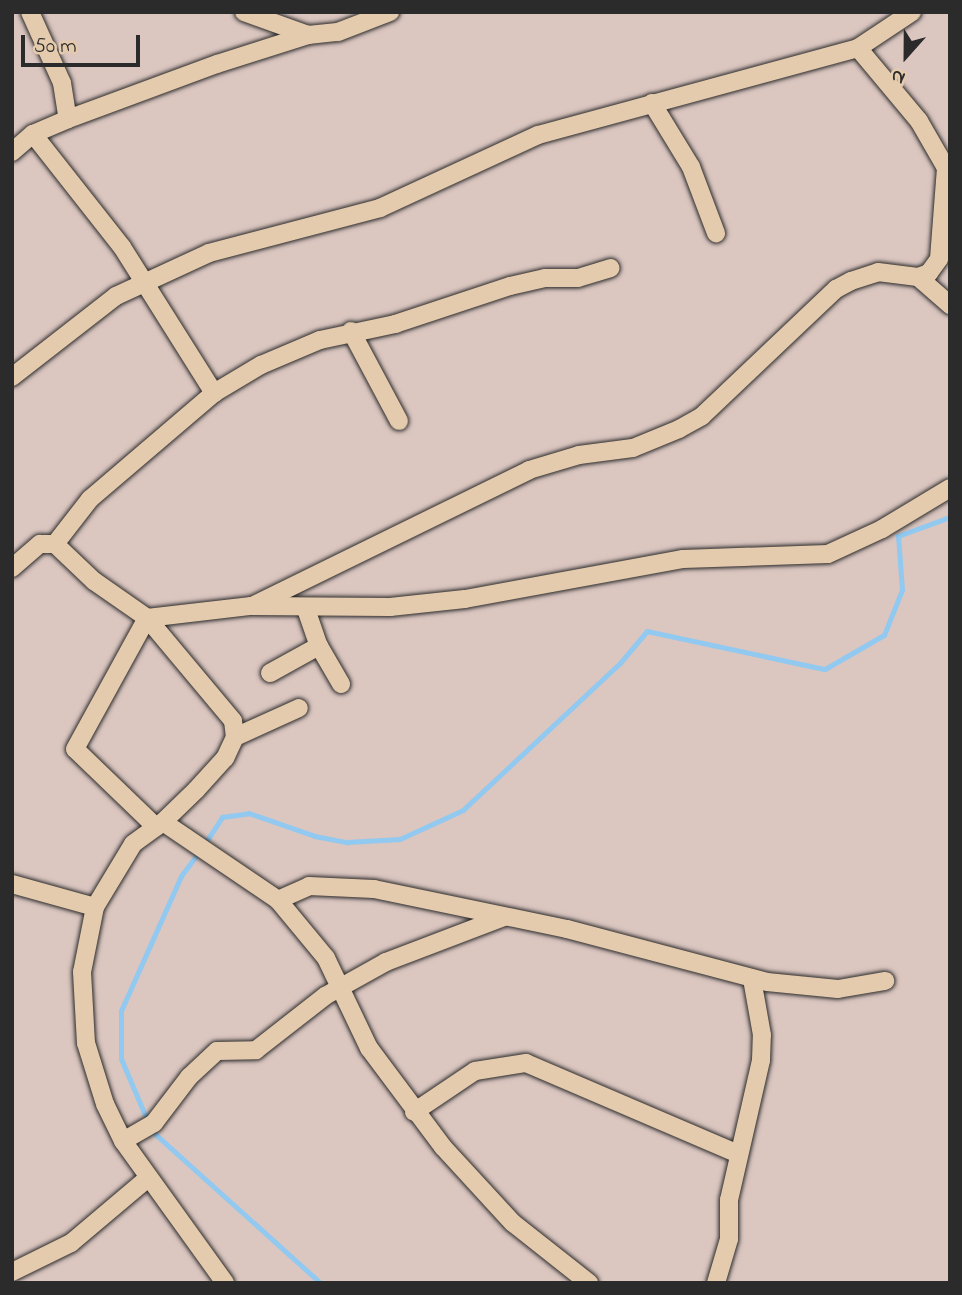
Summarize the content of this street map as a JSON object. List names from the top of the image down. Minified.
{"scale_bar":"50 m","north":"bottom"}
